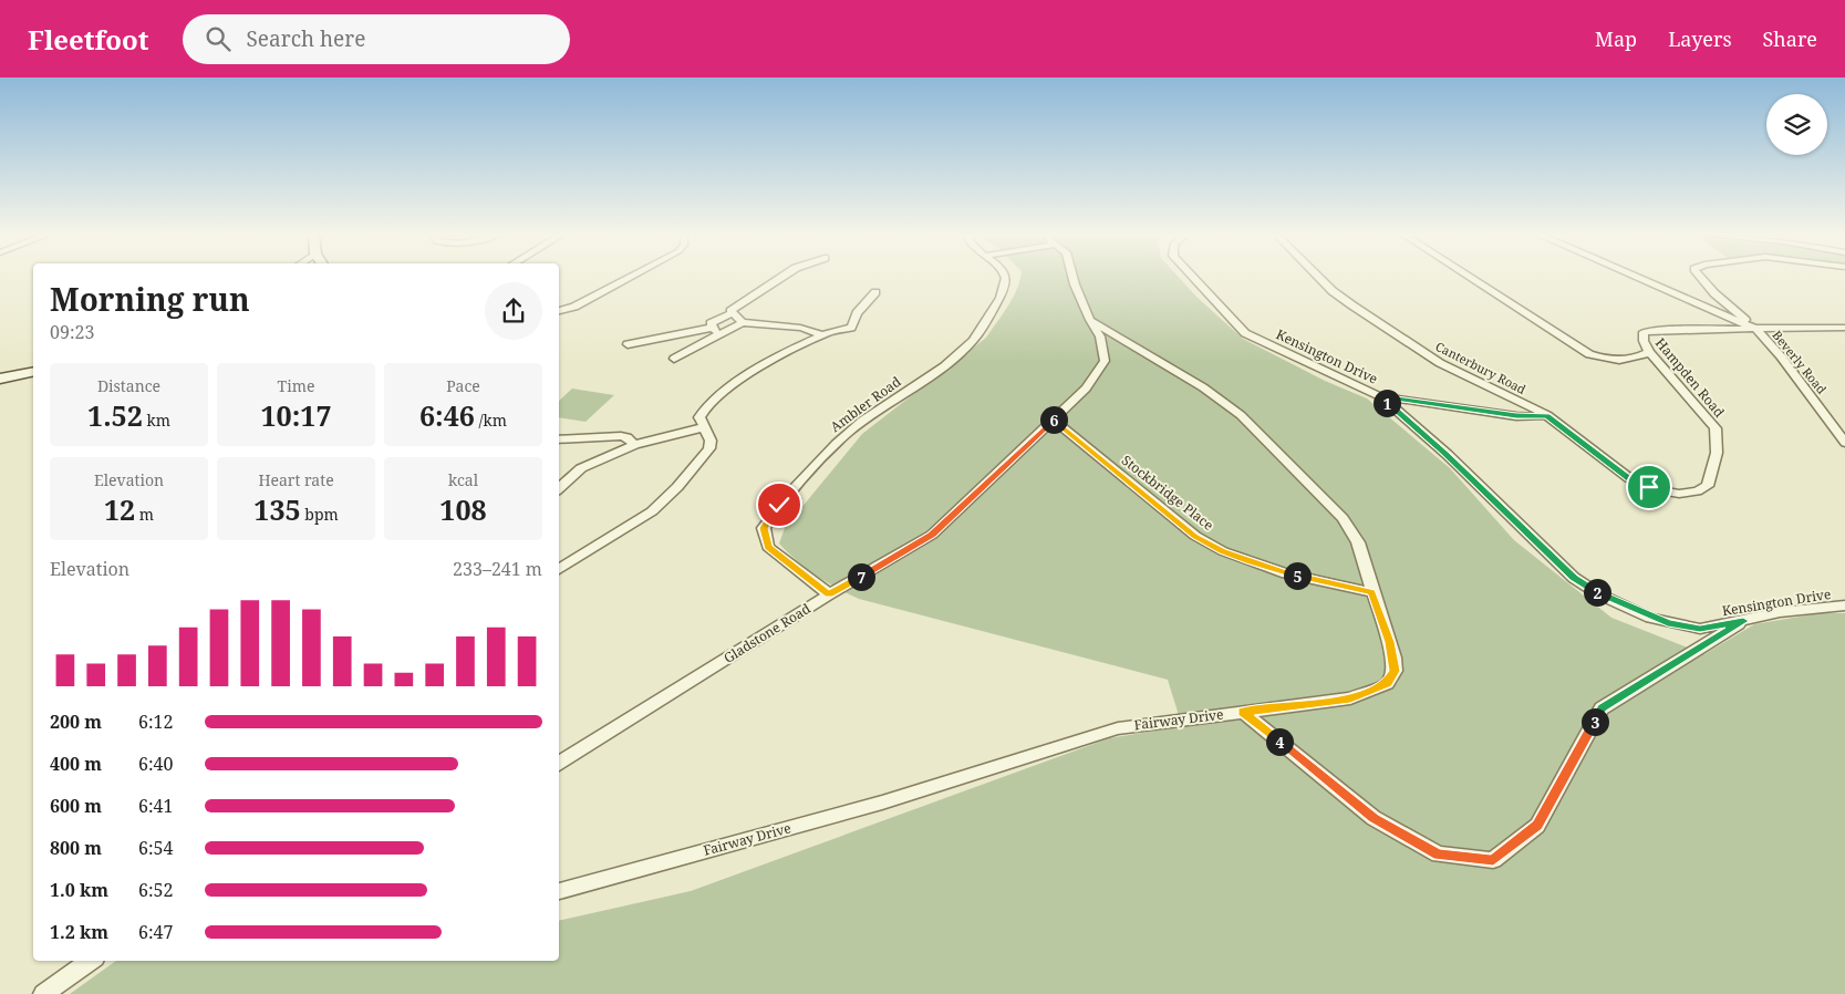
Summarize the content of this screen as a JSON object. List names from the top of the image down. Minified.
{"streets":{"street":["Kensington Drive","Beverly Road","Canterbury Road","Hampden Road","Ambler Road","Stockbridge Place","Gladstone Road","Fairway Drive"]},"crossings":[["Beverly Road","Hampden Road"],["Canterbury Road","Hampden Road"],["Ambler Road","Gladstone Road"],["Stockbridge Place","Gladstone Road"],["Stockbridge Place","Fairway Drive"],["Gladstone Road","Fairway Drive"]],"page":{"header":"Fleetfoot","search":"Search here","nav":["Map","Layers","Share"],"heading":["Morning run","09:23"],"stats":[["Distance","1.52 km"],["Time","10:17"],["Pace","6:46 /km"],["Elevation","12 m"],["Heart rate","135 bpm"],["kcal","108"]],"pins":["1","6","5","7","2","3","4"],"chart":["Elevation","233–241 m"],"list":[{"name":"200 m","note":"6:12"},{"name":"400 m","note":"6:40"},{"name":"600 m","note":"6:41"},{"name":"800 m","note":"6:54"},{"name":"1.0 km","note":"6:52"},{"name":"1.2 km","note":"6:47"}]}}
